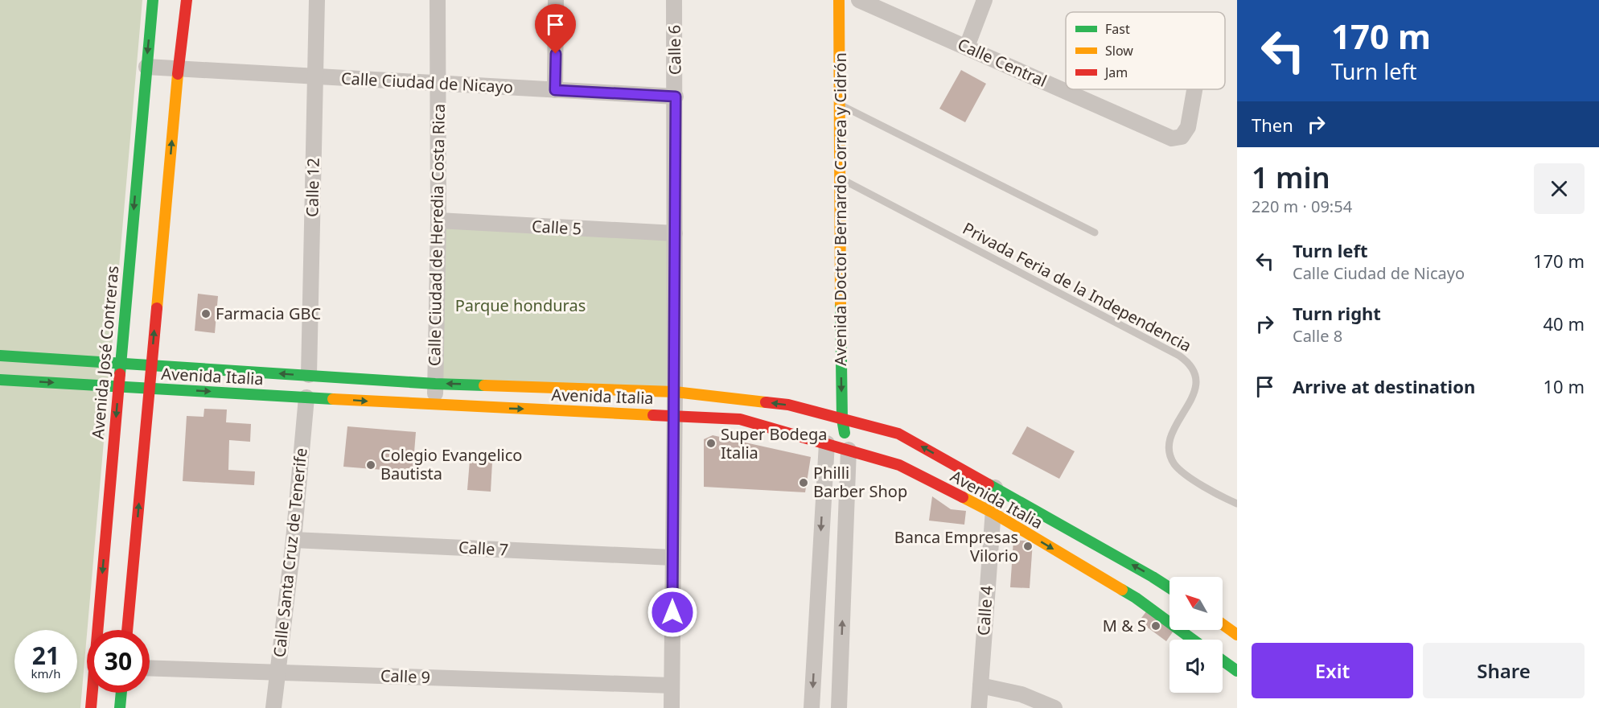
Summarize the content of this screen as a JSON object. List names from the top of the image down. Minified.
{"streets":{"street":["Calle 6","Calle Central","Calle Ciudad de Nicayo","Calle 12","Avenida Doctor Bernardo Correa y Cidrón","Calle 5","Calle Ciudad de Heredia Costa Rica","Avenida José Contreras","Avenida Italia","Calle 7","Calle Santa Cruz de Tenerife","Calle 4","Calle 9"],"lane":["Privada Feria de la Independencia"]},"crossings":[["Calle 6","Calle Ciudad de Nicayo"],["Calle 6","Calle 5"],["Calle 6","Avenida Italia"],["Calle 6","Calle 7"],["Calle 6","Calle 9"],["Calle Ciudad de Nicayo","Calle 12"],["Calle Ciudad de Nicayo","Calle Ciudad de Heredia Costa Rica"],["Calle Ciudad de Nicayo","Avenida José Contreras"],["Calle 12","Avenida Italia"],["Avenida Doctor Bernardo Correa y Cidrón","Privada Feria de la Independencia"],["Avenida Doctor Bernardo Correa y Cidrón","Avenida Italia"],["Calle 5","Calle Ciudad de Heredia Costa Rica"],["Calle Ciudad de Heredia Costa Rica","Avenida Italia"],["Avenida José Contreras","Avenida Italia"],["Avenida Italia","Calle Santa Cruz de Tenerife"],["Avenida Italia","Calle 4"],["Calle 7","Calle Santa Cruz de Tenerife"],["Calle Santa Cruz de Tenerife","Calle 9"]],"parks":["Parque honduras"],"places":["Farmacia GBC","Super Bodega Italia","Colegio Evangelico Bautista","Philli Barber Shop","Banca Empresas Vilorio","M & S"],"legend":["Fast","Slow","Jam"],"north":"top left","page":{"turn":["170 m","Turn left"],"then":"Then","heading":["1 min","220 m · 09:54"],"list":[{"name":"Turn left","note":"Calle Ciudad de Nicayo","value":"170 m"},{"name":"Turn right","note":"Calle 8","value":"40 m"},{"name":"Arrive at destination","value":"10 m"}],"speed":"21 km/h","limit":"30","buttons":["Exit","Share"]}}
